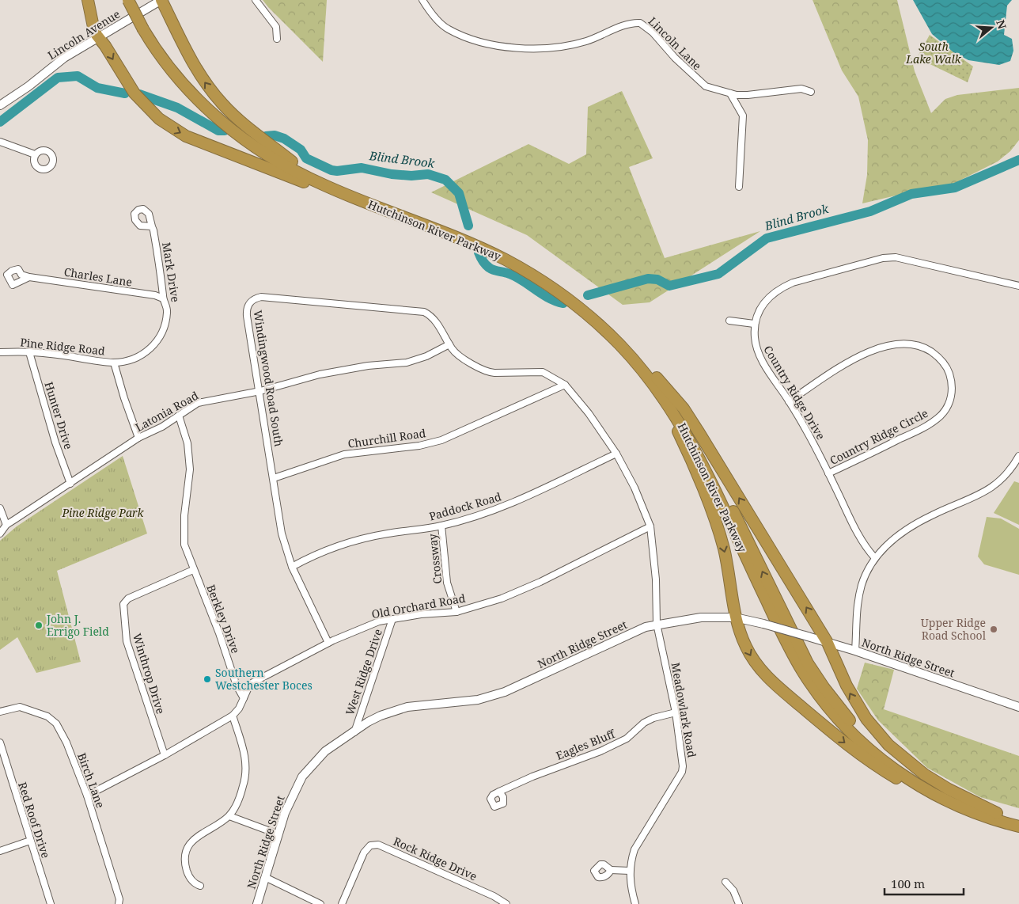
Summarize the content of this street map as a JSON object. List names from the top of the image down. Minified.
{"streets":{"highway":["Hutchinson River Parkway"],"street":["Lincoln Avenue","Lincoln Lane","Mark Drive","Charles Lane","Pine Ridge Road","Windingwood Road South","Country Ridge Drive","Latonia Road","Hunter Drive","Country Ridge Circle","Churchill Road","Paddock Road","Crossway","Old Orchard Road","Berkley Drive","North Ridge Street","West Ridge Drive","Winthrop Drive","Meadowlark Road","Eagles Bluff","Birch Lane","Red Roof Drive","Rock Ridge Drive"]},"crossings":[["Mark Drive","Charles Lane"],["Mark Drive","Pine Ridge Road"],["Pine Ridge Road","Latonia Road"],["Pine Ridge Road","Hunter Drive"],["Windingwood Road South","Latonia Road"],["Windingwood Road South","Churchill Road"],["Windingwood Road South","Paddock Road"],["Windingwood Road South","Old Orchard Road"],["Country Ridge Drive","Country Ridge Circle"],["Latonia Road","Hunter Drive"],["Latonia Road","Berkley Drive"],["Churchill Road","Meadowlark Road"],["Paddock Road","Crossway"],["Paddock Road","Meadowlark Road"],["Crossway","Old Orchard Road"],["Old Orchard Road","Berkley Drive"],["Old Orchard Road","West Ridge Drive"],["Old Orchard Road","Meadowlark Road"],["Berkley Drive","Winthrop Drive"],["North Ridge Street","West Ridge Drive"],["North Ridge Street","Meadowlark Road"],["Meadowlark Road","Eagles Bluff"]],"water":["Blind Brook"],"parks":["South Lake Walk","Pine Ridge Park"],"places":["John J. Errigo Field","Upper Ridge Road School","Southern Westchester Boces"],"scale_bar":"100 m","north":"right"}
